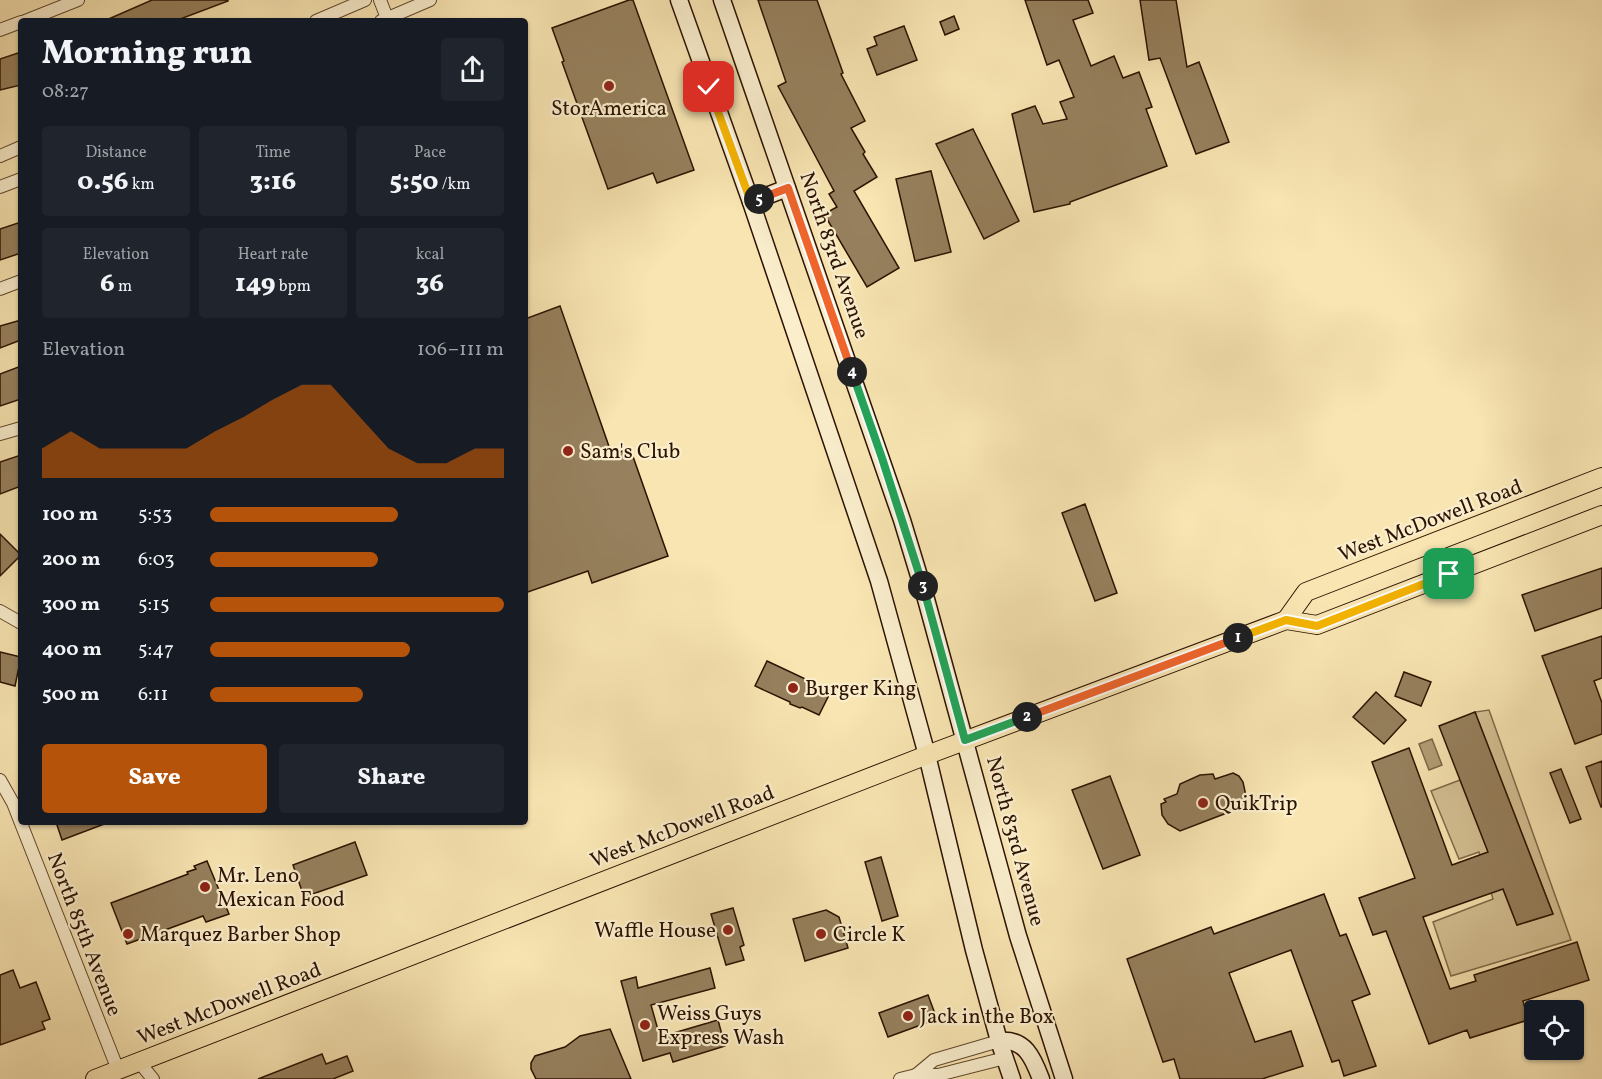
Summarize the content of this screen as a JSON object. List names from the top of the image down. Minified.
{"streets":{"main road":["North 83rd Avenue","West McDowell Road"],"street":["North 85th Avenue"]},"crossings":[["North 83rd Avenue","West McDowell Road"],["West McDowell Road","North 85th Avenue"]],"places":["StorAmerica","Sam's Club","Burger King","QuikTrip","Mr. Leno Mexican Food","Waffle House","Marquez Barber Shop","Circle K","Jack in the Box","Weiss Guys Express Wash"],"page":{"heading":["Morning run","08:27"],"stats":[["Distance","0.56 km"],["Time","3:16"],["Pace","5:50 /km"],["Elevation","6 m"],["Heart rate","149 bpm"],["kcal","36"]],"pins":["5","4","3","1","2"],"chart":["Elevation","106–111 m"],"list":[{"name":"100 m","note":"5:53"},{"name":"200 m","note":"6:03"},{"name":"300 m","note":"5:15"},{"name":"400 m","note":"5:47"},{"name":"500 m","note":"6:11"}],"buttons":["Save","Share"]}}
